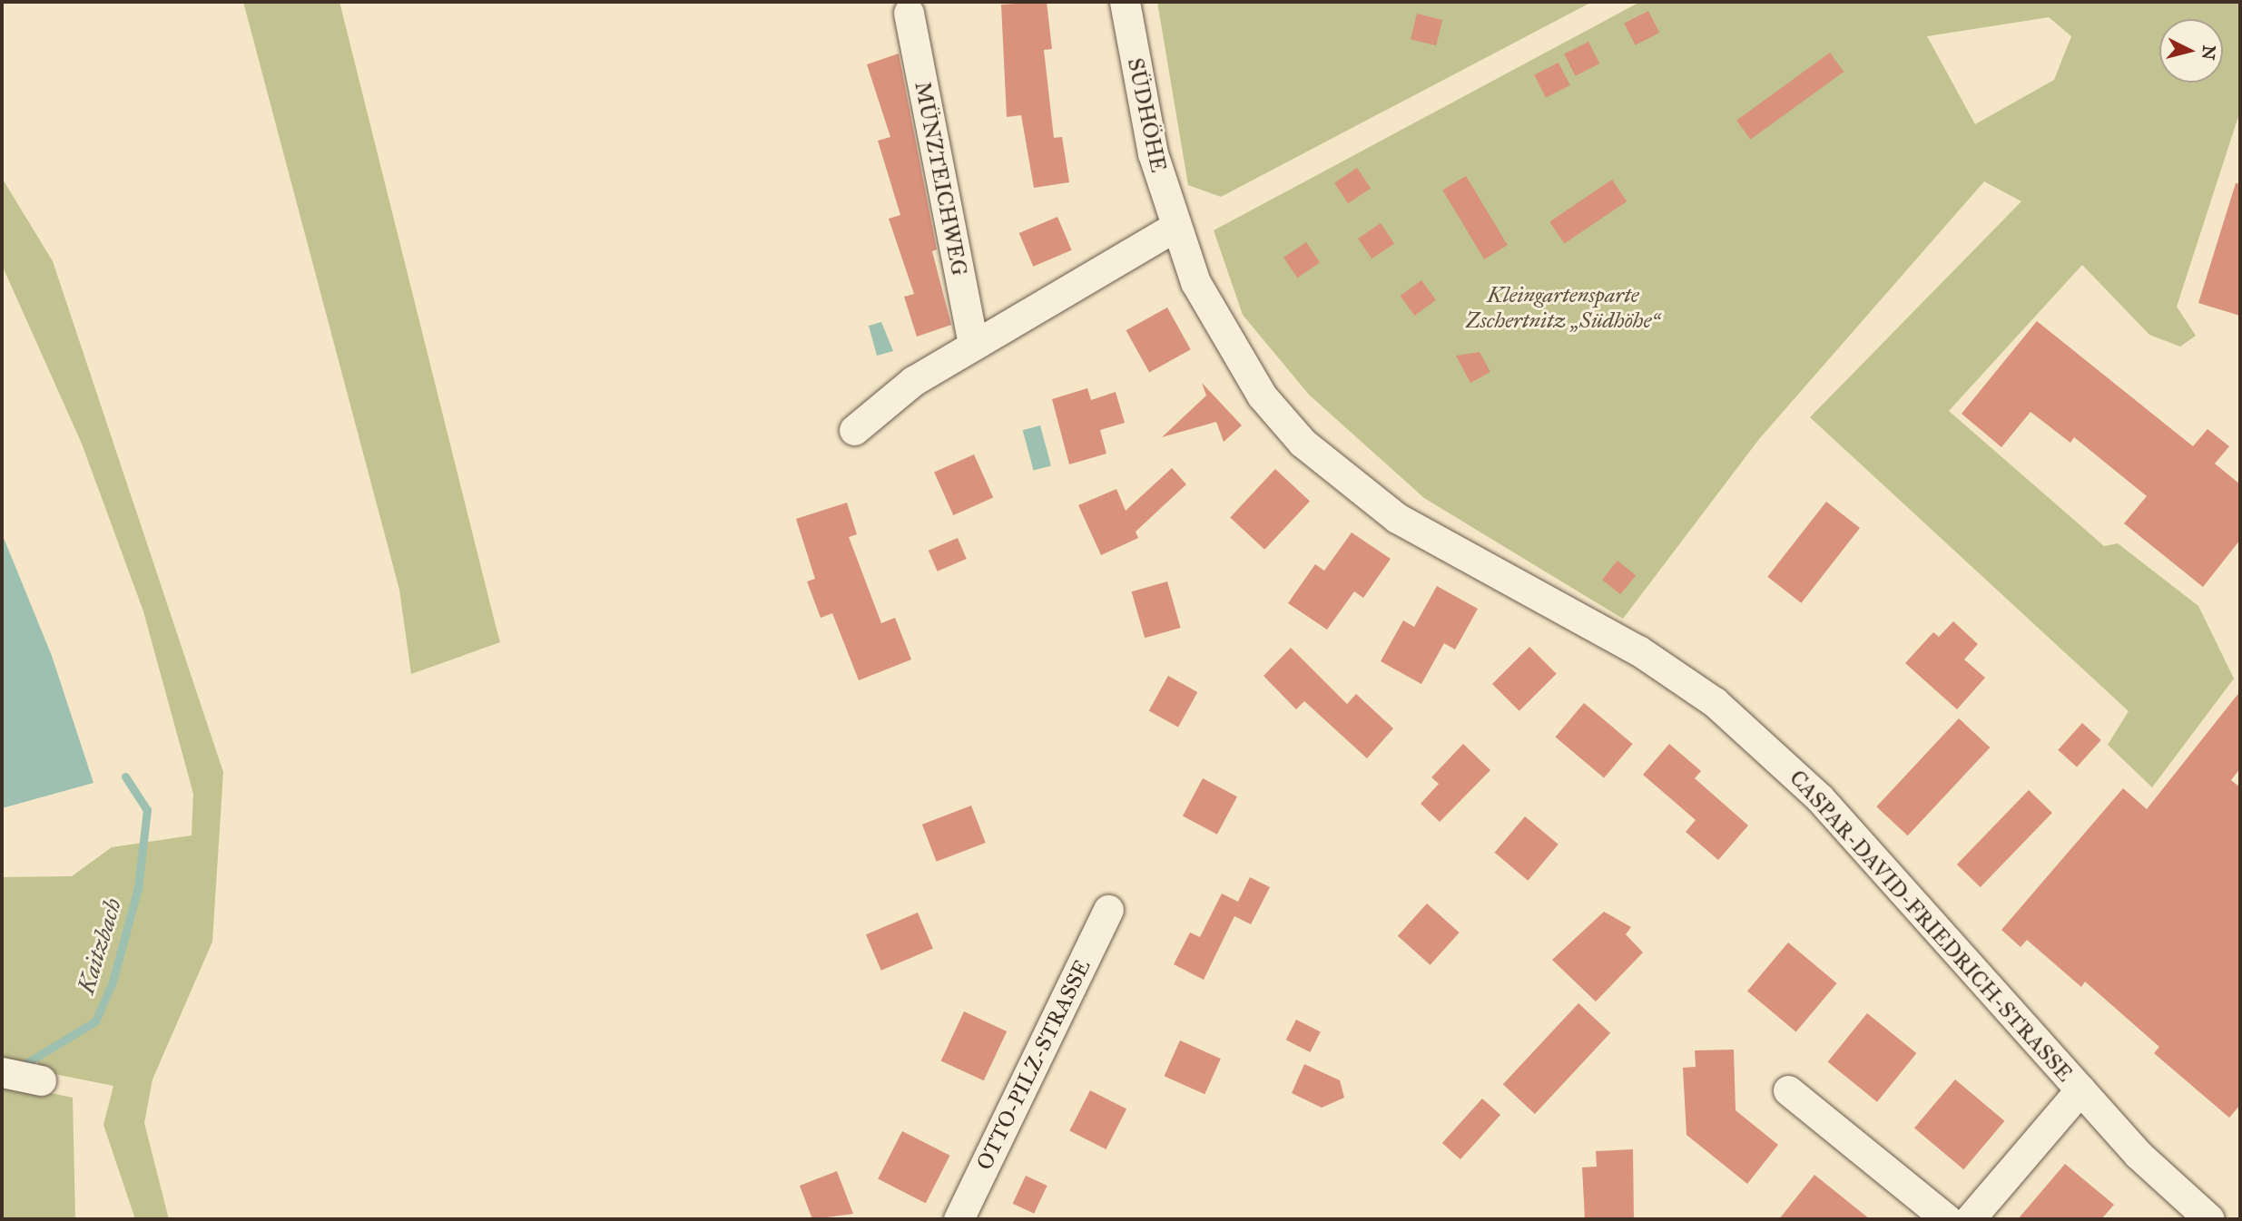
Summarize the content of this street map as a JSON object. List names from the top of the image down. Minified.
{"streets":{"street":["SÜDHÖHE","MÜNZTEICHWEG","CASPAR-DAVID-FRIEDRICH-STRASSE","OTTO-PILZ-STRASSE"]},"crossings":[["SÜDHÖHE","CASPAR-DAVID-FRIEDRICH-STRASSE"]],"water":["Kaitzbach"],"parks":["Kleingartensparte Zschertnitz „Südhöhe“"],"north":"right"}
